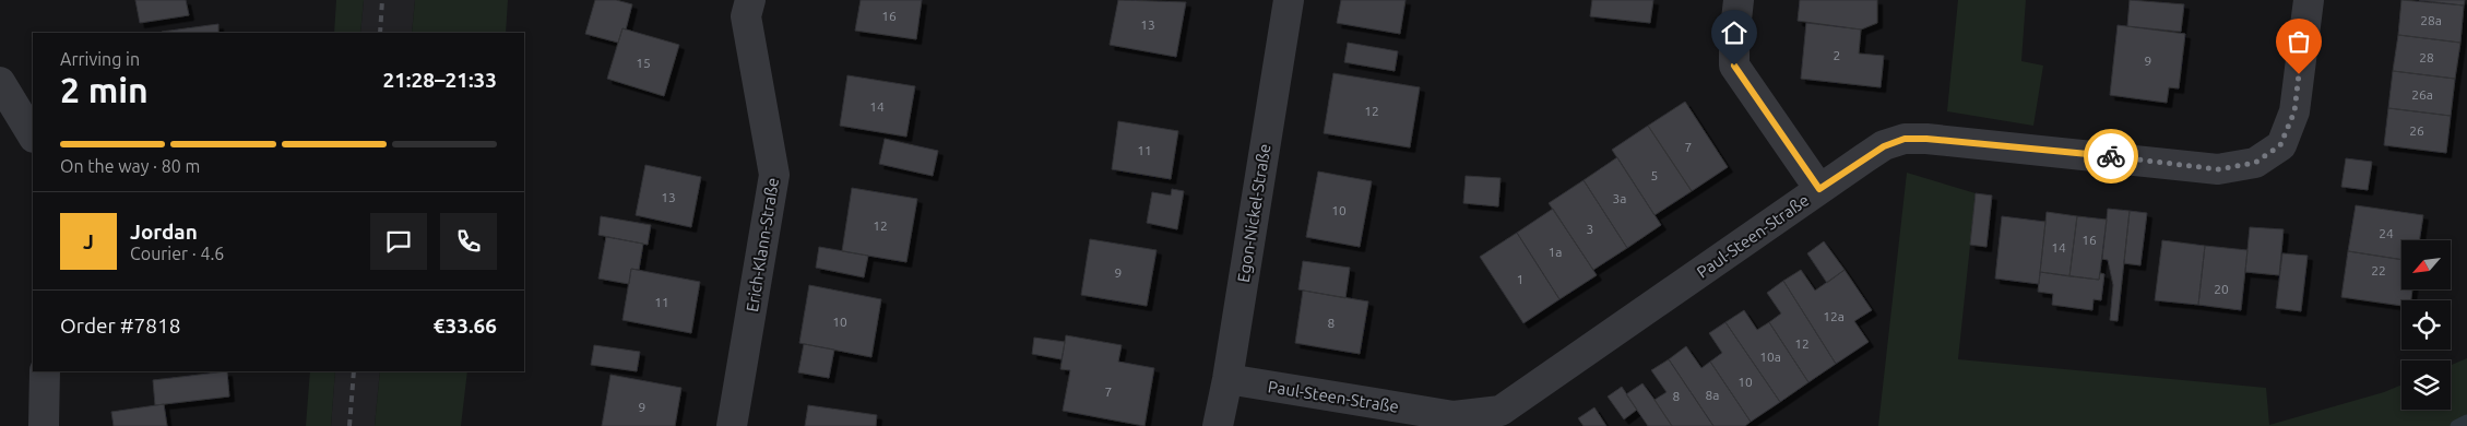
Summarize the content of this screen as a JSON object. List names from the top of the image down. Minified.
{"streets":{"street":["Egon-Nickel-Straße","Paul-Steen-Straße","Erich-Klann-Straße"]},"crossings":[["Egon-Nickel-Straße","Paul-Steen-Straße"]],"house_numbers":["16","28a","13","2","28","9","15","26a","14","12","26","7","11","5","13","3a","10","12","3","24","16","14","1a","22","9","1","20","11","12a","10","8","12","10a","10","7","8a","8","9"],"north":"bottom left","page":{"heading":["2 min","Arriving in","21:28–21:33"],"panel":["Jordan","Courier · 4.6","Order #7818","€33.66"],"bar":"On the way · 80 m","round":"J"}}
